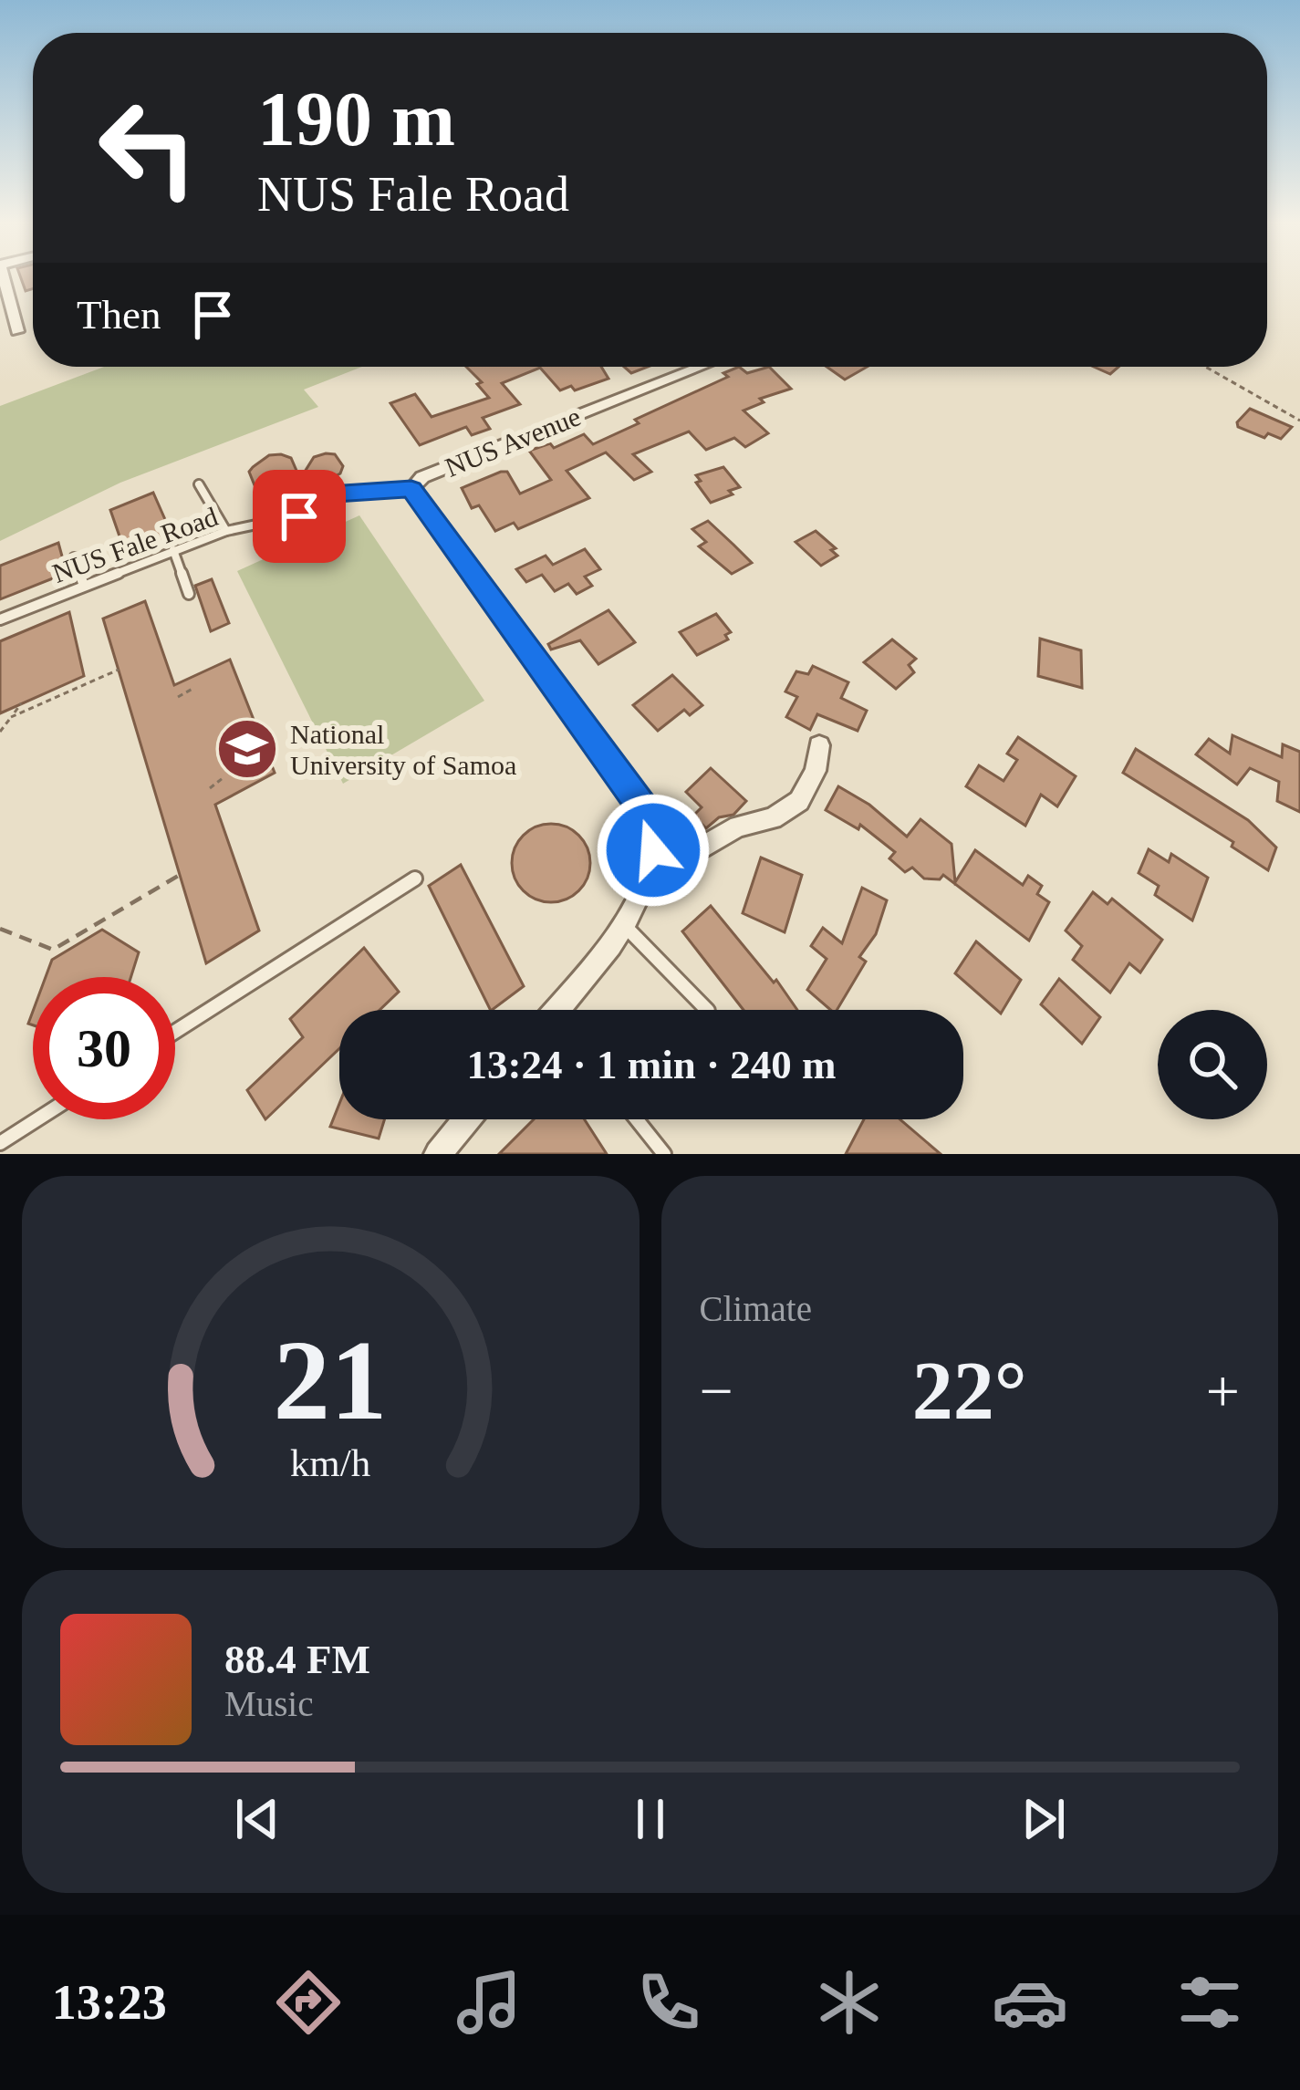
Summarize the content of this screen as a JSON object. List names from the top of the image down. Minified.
{"streets":{"street":["NUS Avenue"],"lane":["NUS Fale Road"]},"crossings":[["NUS Avenue","NUS Fale Road"]],"places":{"school or university":["National University of Samoa"]},"page":{"turn":["190 m","NUS Fale Road"],"then":"Then","limit":"30","trip":"13:24 · 1 min · 240 m","tile":"Climate","heat":["−","22°","+"],"song":["88.4 FM","Music"],"tabs":"13:23","gauge":["21","km/h"]}}
